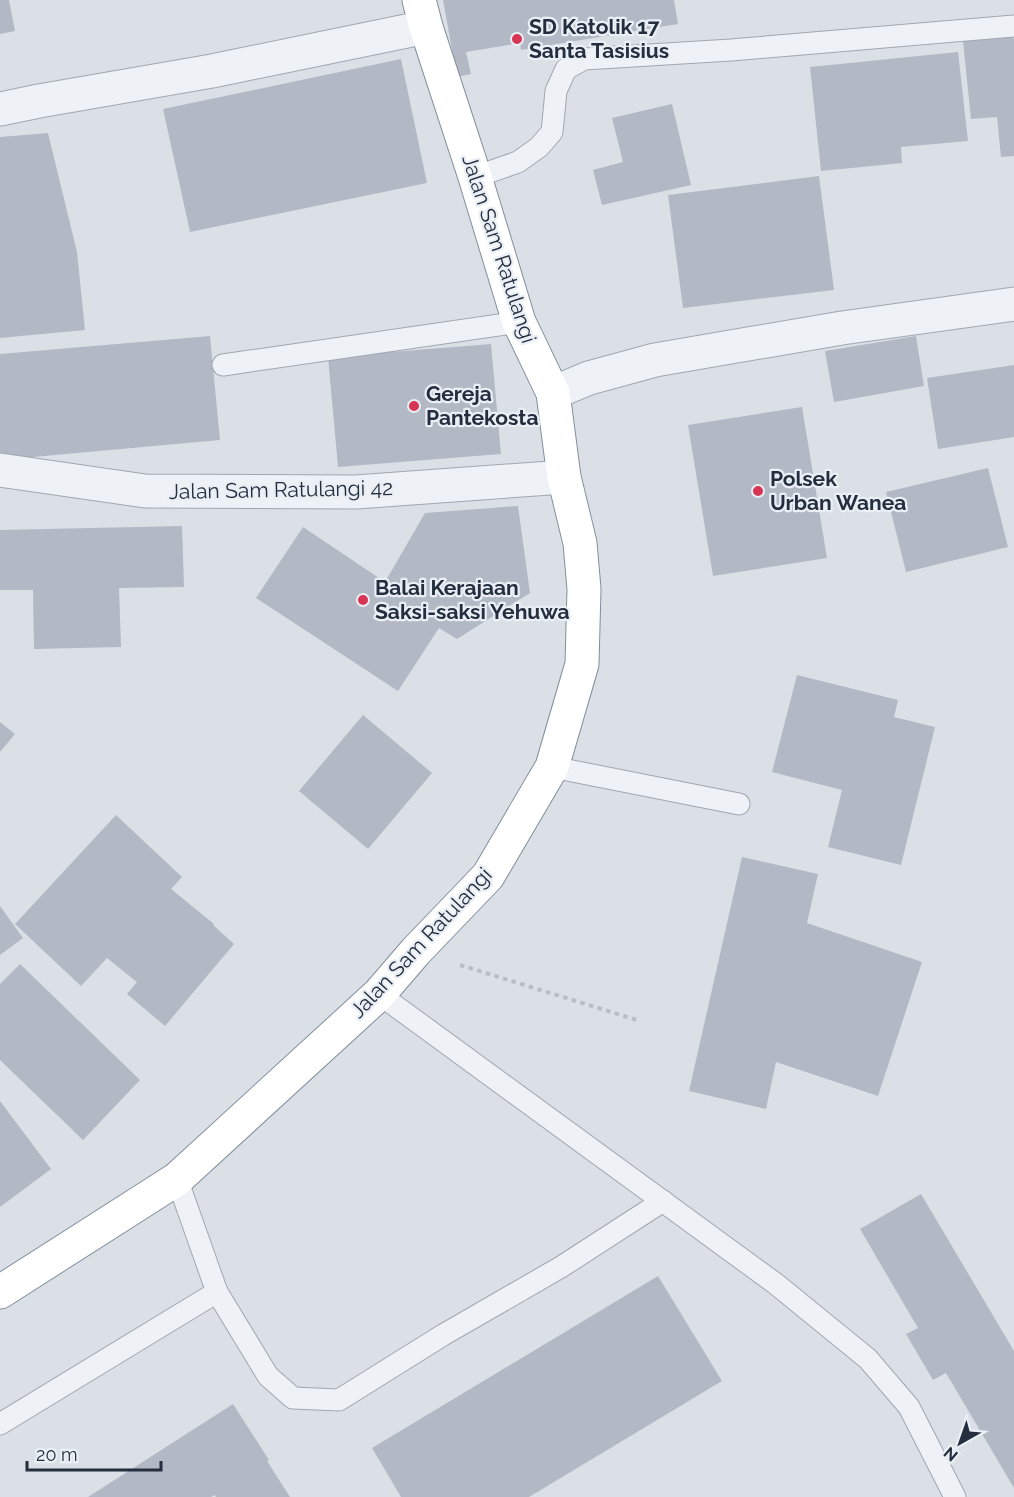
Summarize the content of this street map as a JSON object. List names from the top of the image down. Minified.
{"streets":{"highway":["Jalan Sam Ratulangi"],"street":["Jalan Sam Ratulangi 42"]},"crossings":[["Jalan Sam Ratulangi","Jalan Sam Ratulangi 42"]],"places":["SD Katolik 17 Santa Tasisius","Gereja Pantekosta","Polsek Urban Wanea","Balai Kerajaan Saksi-saksi Yehuwa"],"scale_bar":"20 m","north":"bottom left"}
